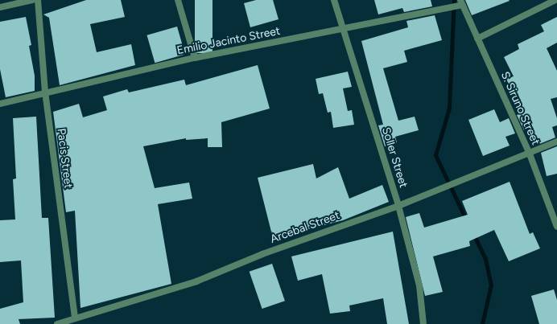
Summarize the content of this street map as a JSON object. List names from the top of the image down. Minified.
{"streets":{"street":["Emilio Jacinto Street","S. Siruno Street","Soller Street","Pacis Street","Arcebal Street"]},"crossings":[["Emilio Jacinto Street","S. Siruno Street"],["Emilio Jacinto Street","Soller Street"],["Emilio Jacinto Street","Pacis Street"],["S. Siruno Street","Arcebal Street"],["Soller Street","Arcebal Street"],["Pacis Street","Arcebal Street"]]}
